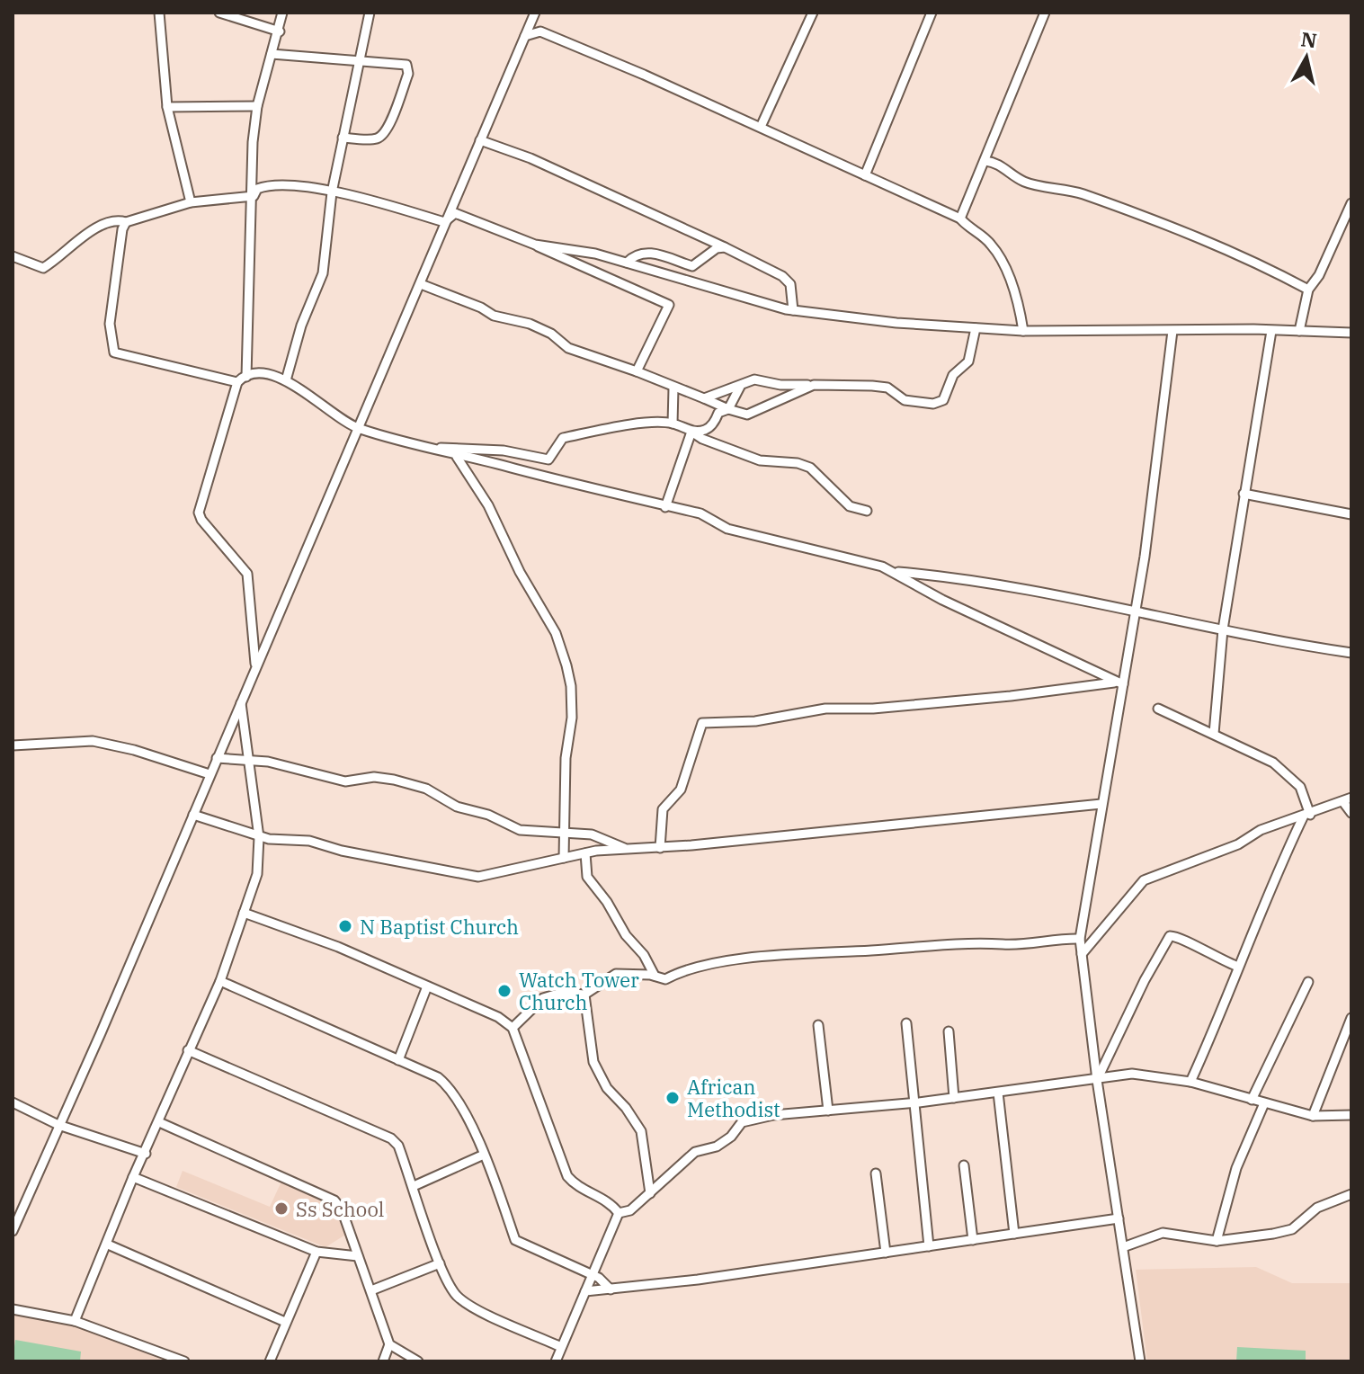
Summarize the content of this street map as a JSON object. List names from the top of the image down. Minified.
{"places":["N Baptist Church","Watch Tower Church","African Methodist","Ss School"],"north":"top"}
